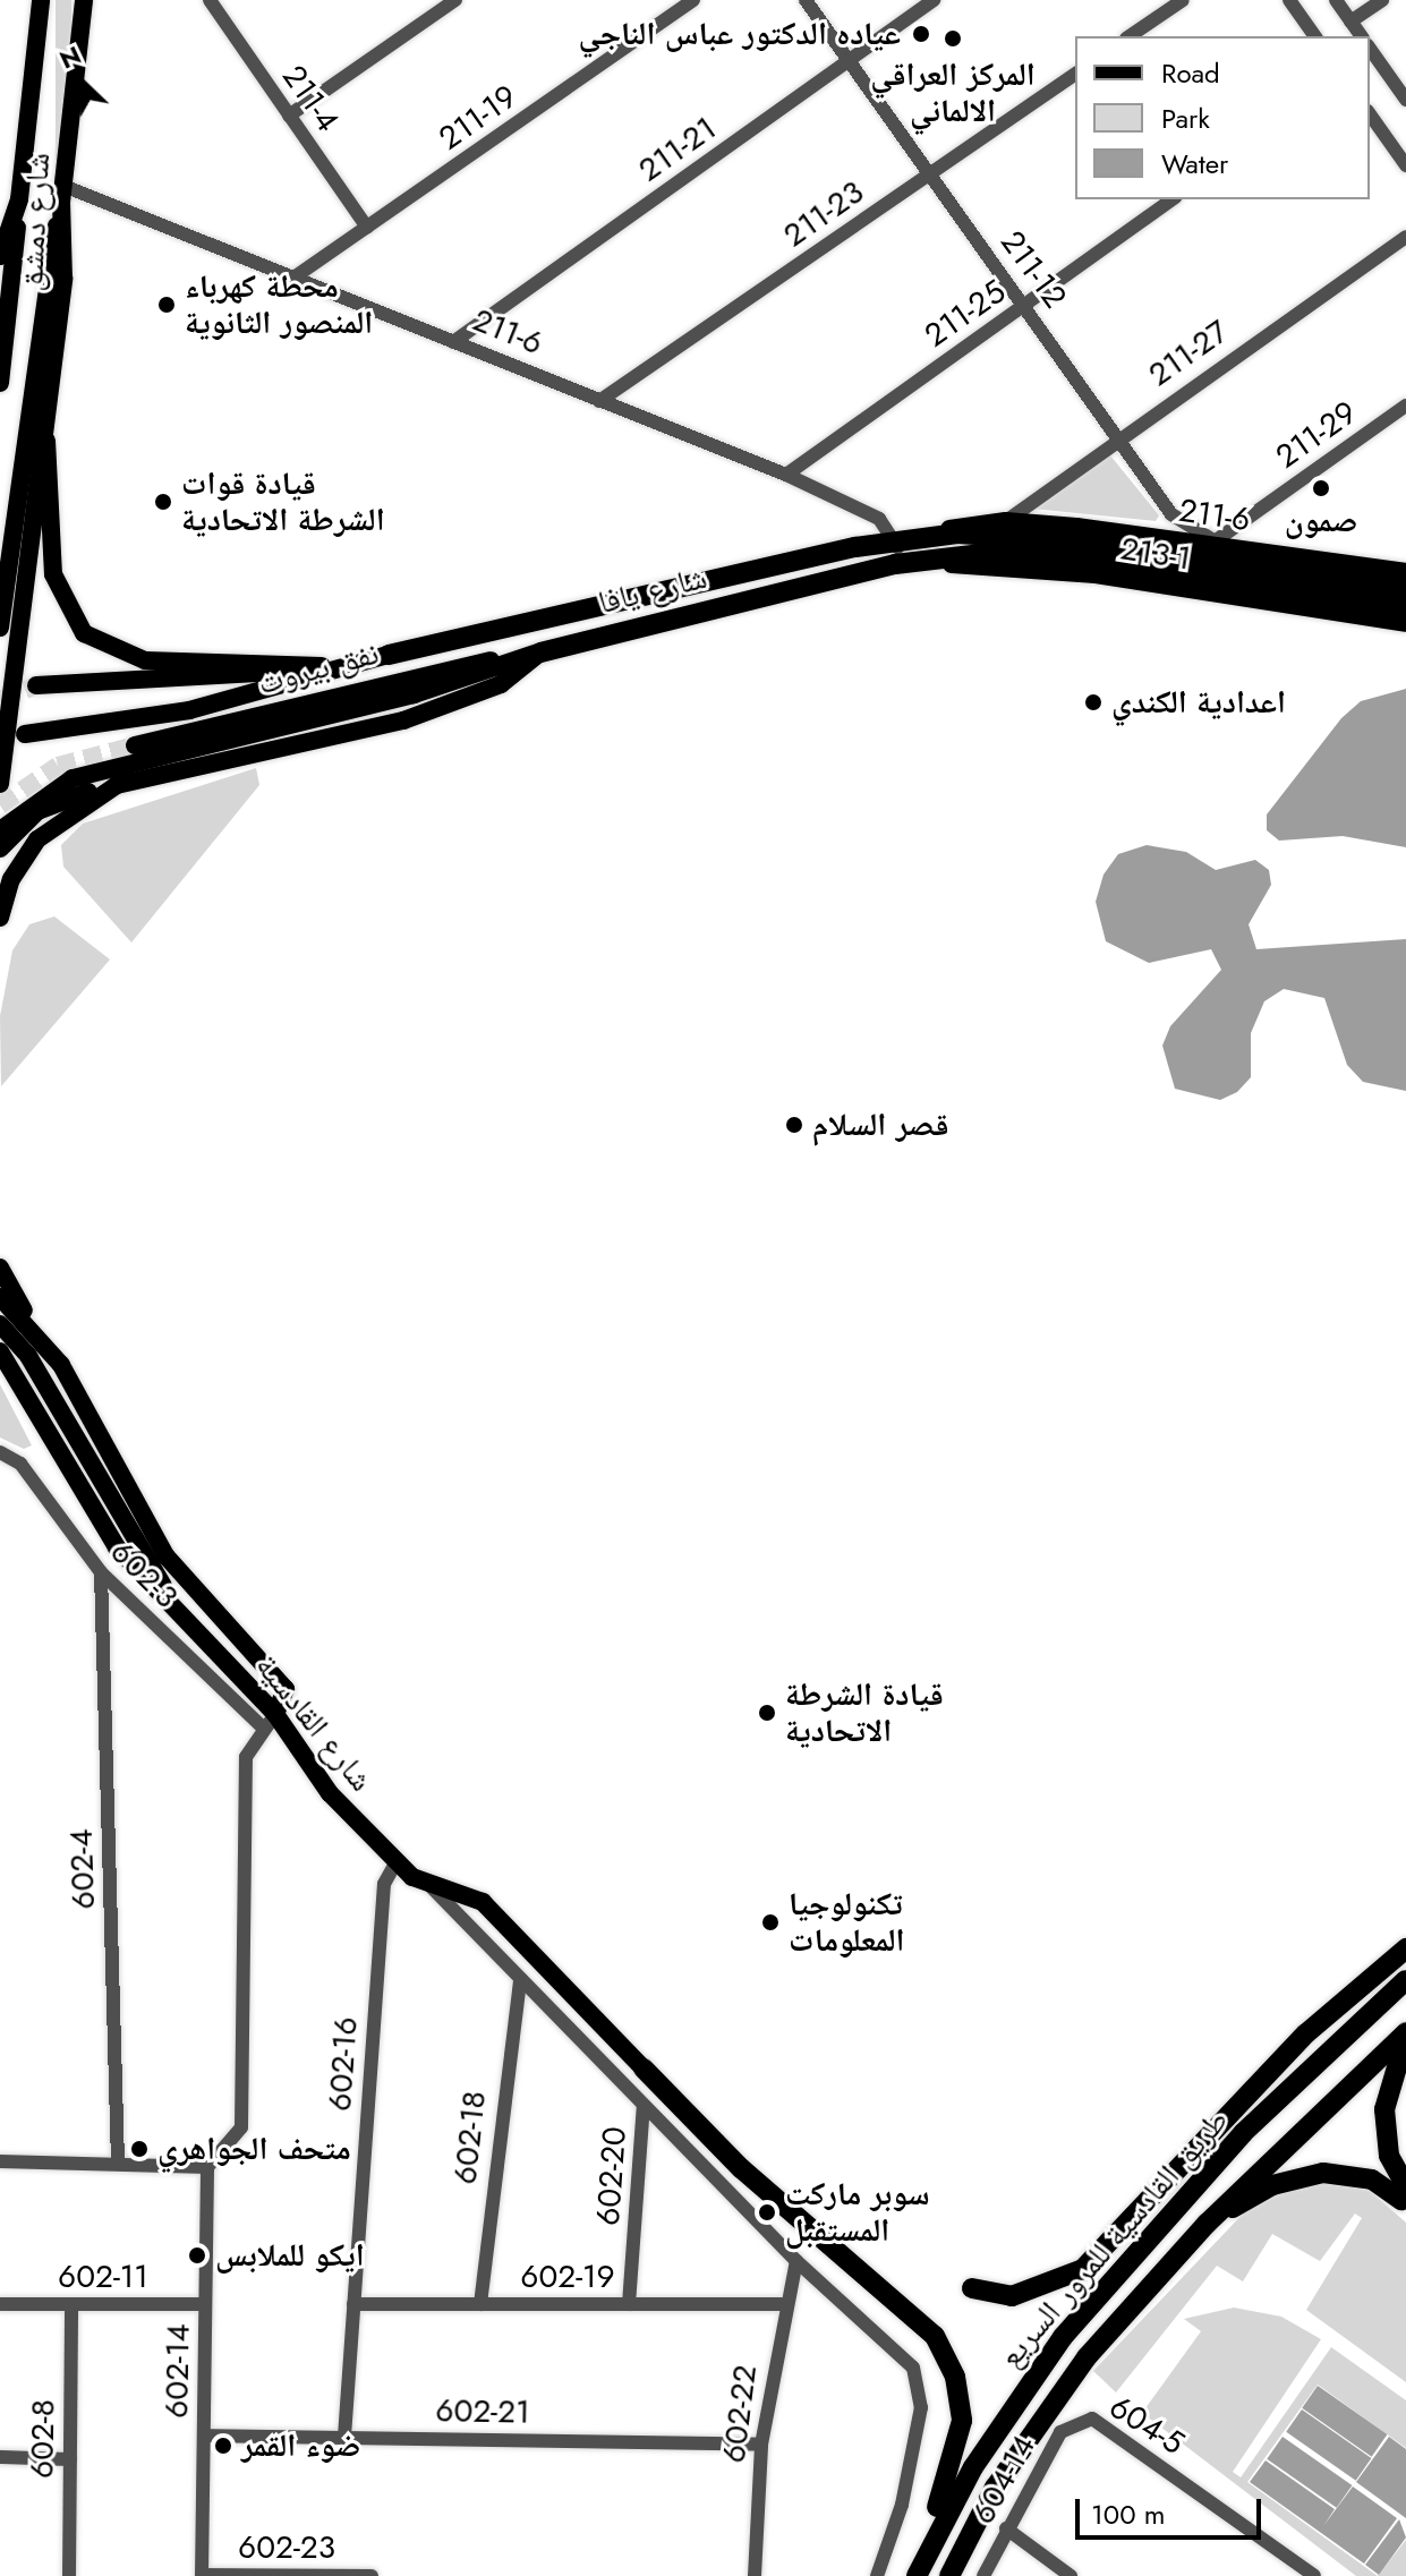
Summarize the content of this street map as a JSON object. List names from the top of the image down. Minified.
{"streets":{"highway":["شارع يافا","طريق القادسية للمرور السريع"],"main road":["شارع دمشق","211-6","213-1","نفق بيروت","شارع القادسية"],"street":["211-4","211-19","211-21","211-23","211-12","211-25","211-27","211-29","602-3","602-4","602-16","602-18","602-20","602-11","602-19","602-14","602-21","602-22","604-5","602-8","604-14","602-23"]},"crossings":[["211-4","211-19"],["211-19","211-6"],["211-21","211-12"],["211-21","211-6"],["211-23","211-12"],["211-23","211-6"],["شارع دمشق","211-6"],["211-12","211-25"],["211-12","211-6"],["211-12","211-27"],["211-12","211-29"],["211-25","211-6"],["211-6","211-27"],["211-6","شارع يافا"],["213-1","شارع يافا"],["شارع يافا","نفق بيروت"],["602-3","شارع القادسية"],["602-3","602-4"],["شارع القادسية","602-16"],["602-16","602-19"],["602-16","602-21"],["602-18","602-19"],["602-20","602-19"],["602-11","602-14"],["602-11","602-8"],["602-19","602-22"],["602-14","602-21"],["602-14","602-23"],["602-21","602-22"],["604-5","604-14"]],"places":["عياده الدكتور عباس الناجي","المركز العراقي الالماني","محطة كهرباء المنصور الثانوية","صمون","قيادة قوات الشرطة الاتحادية","اعدادية الكندي","قصر السلام","قيادة الشرطة الاتحادية","تكنولوجيا المعلومات","متحف الجواهري","سوبر ماركت المستقبل","ايكو للملابس","ضوء القمر"],"legend":["Road","Park","Water"],"scale_bar":"100 m","north":"top left"}
